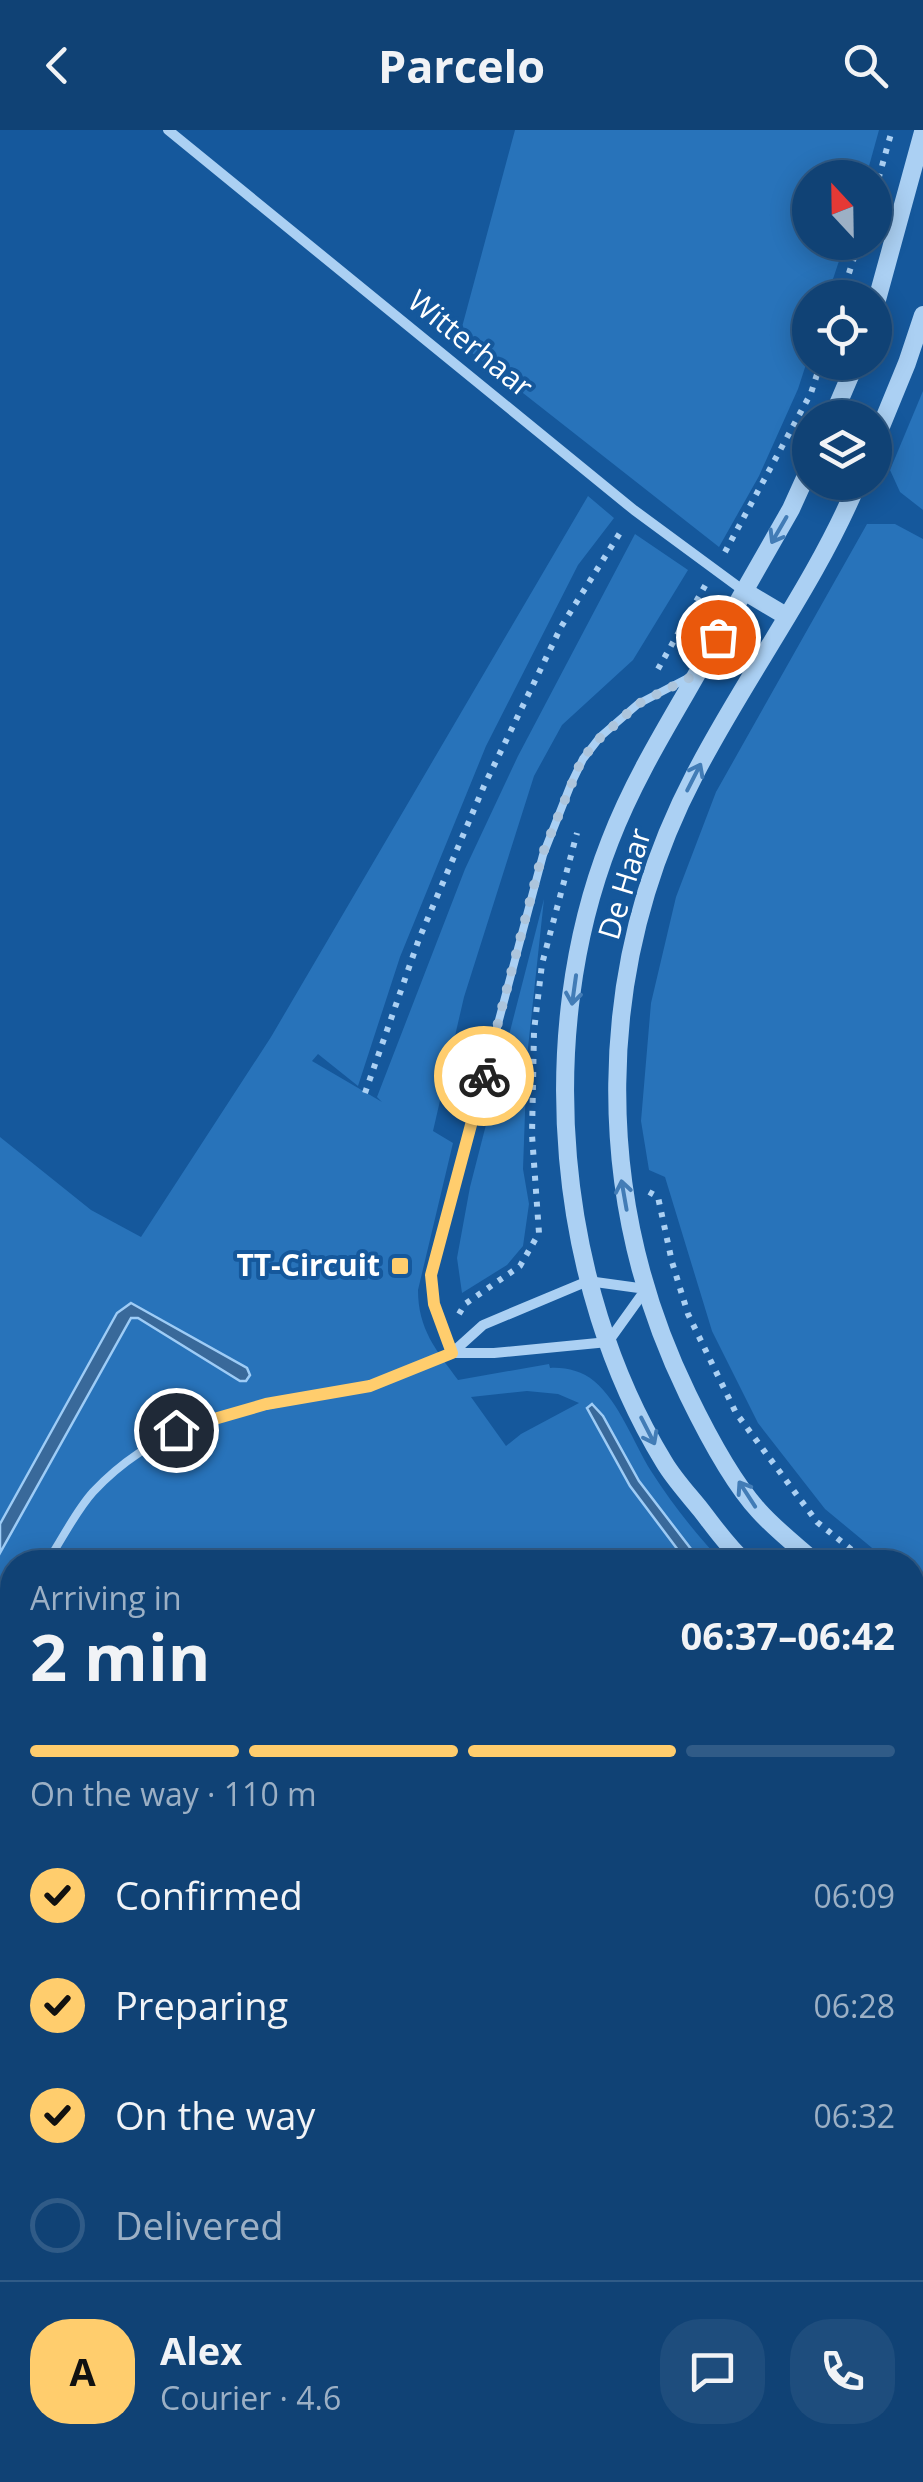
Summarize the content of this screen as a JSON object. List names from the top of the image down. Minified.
{"streets":{"street":["Witterhaar","De Haar"]},"crossings":[["Witterhaar","De Haar"]],"places":{"transit":["TT-Circuit"]},"north":"top","page":{"header":"Parcelo","heading":["2 min","Arriving in","06:37–06:42"],"panel":["Alex","Courier · 4.6"],"bar":"On the way · 110 m","list":[["Confirmed","06:09"],["Preparing","06:28"],["On the way","06:32"],"Delivered"],"round":"A"}}
